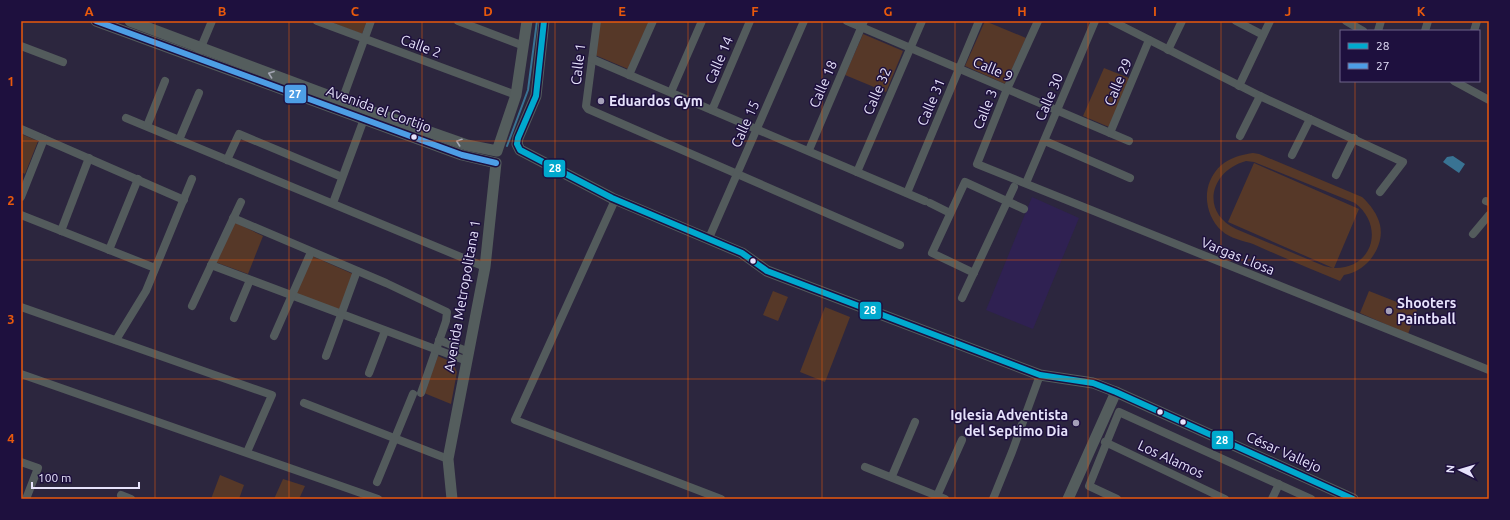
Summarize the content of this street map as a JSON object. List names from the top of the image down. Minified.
{"streets":{"street":["Calle 2","Calle 14","Calle 1","Calle 9","Calle 29","Calle 18","Calle 32","Calle 30","Calle 31","Avenida el Cortijo","Calle 3","Calle 15","Vargas Llosa","Avenida Metropolitana 1","César Vallejo","Los Alamos"]},"crossings":[["Calle 2","Avenida Metropolitana 1"],["Calle 1","Calle 15"],["Calle 9","Calle 29"],["Calle 9","Calle 18"],["Calle 9","Calle 32"],["Calle 9","Calle 30"],["Calle 9","Calle 31"],["Calle 9","Calle 3"],["Calle 30","Vargas Llosa"],["Avenida el Cortijo","Avenida Metropolitana 1"],["Calle 3","Vargas Llosa"],["Calle 15","César Vallejo"]],"places":["Eduardos Gym","Shooters Paintball","Iglesia Adventista del Septimo Dia"],"lines":["transit line 28","transit line 27"],"legend":["28","27"],"scale_bar":"100 m","north":"left","grid":{"columns":["A","B","C","D","E","F","G","H","I","J","K"],"rows":["1","2","3","4"]}}
